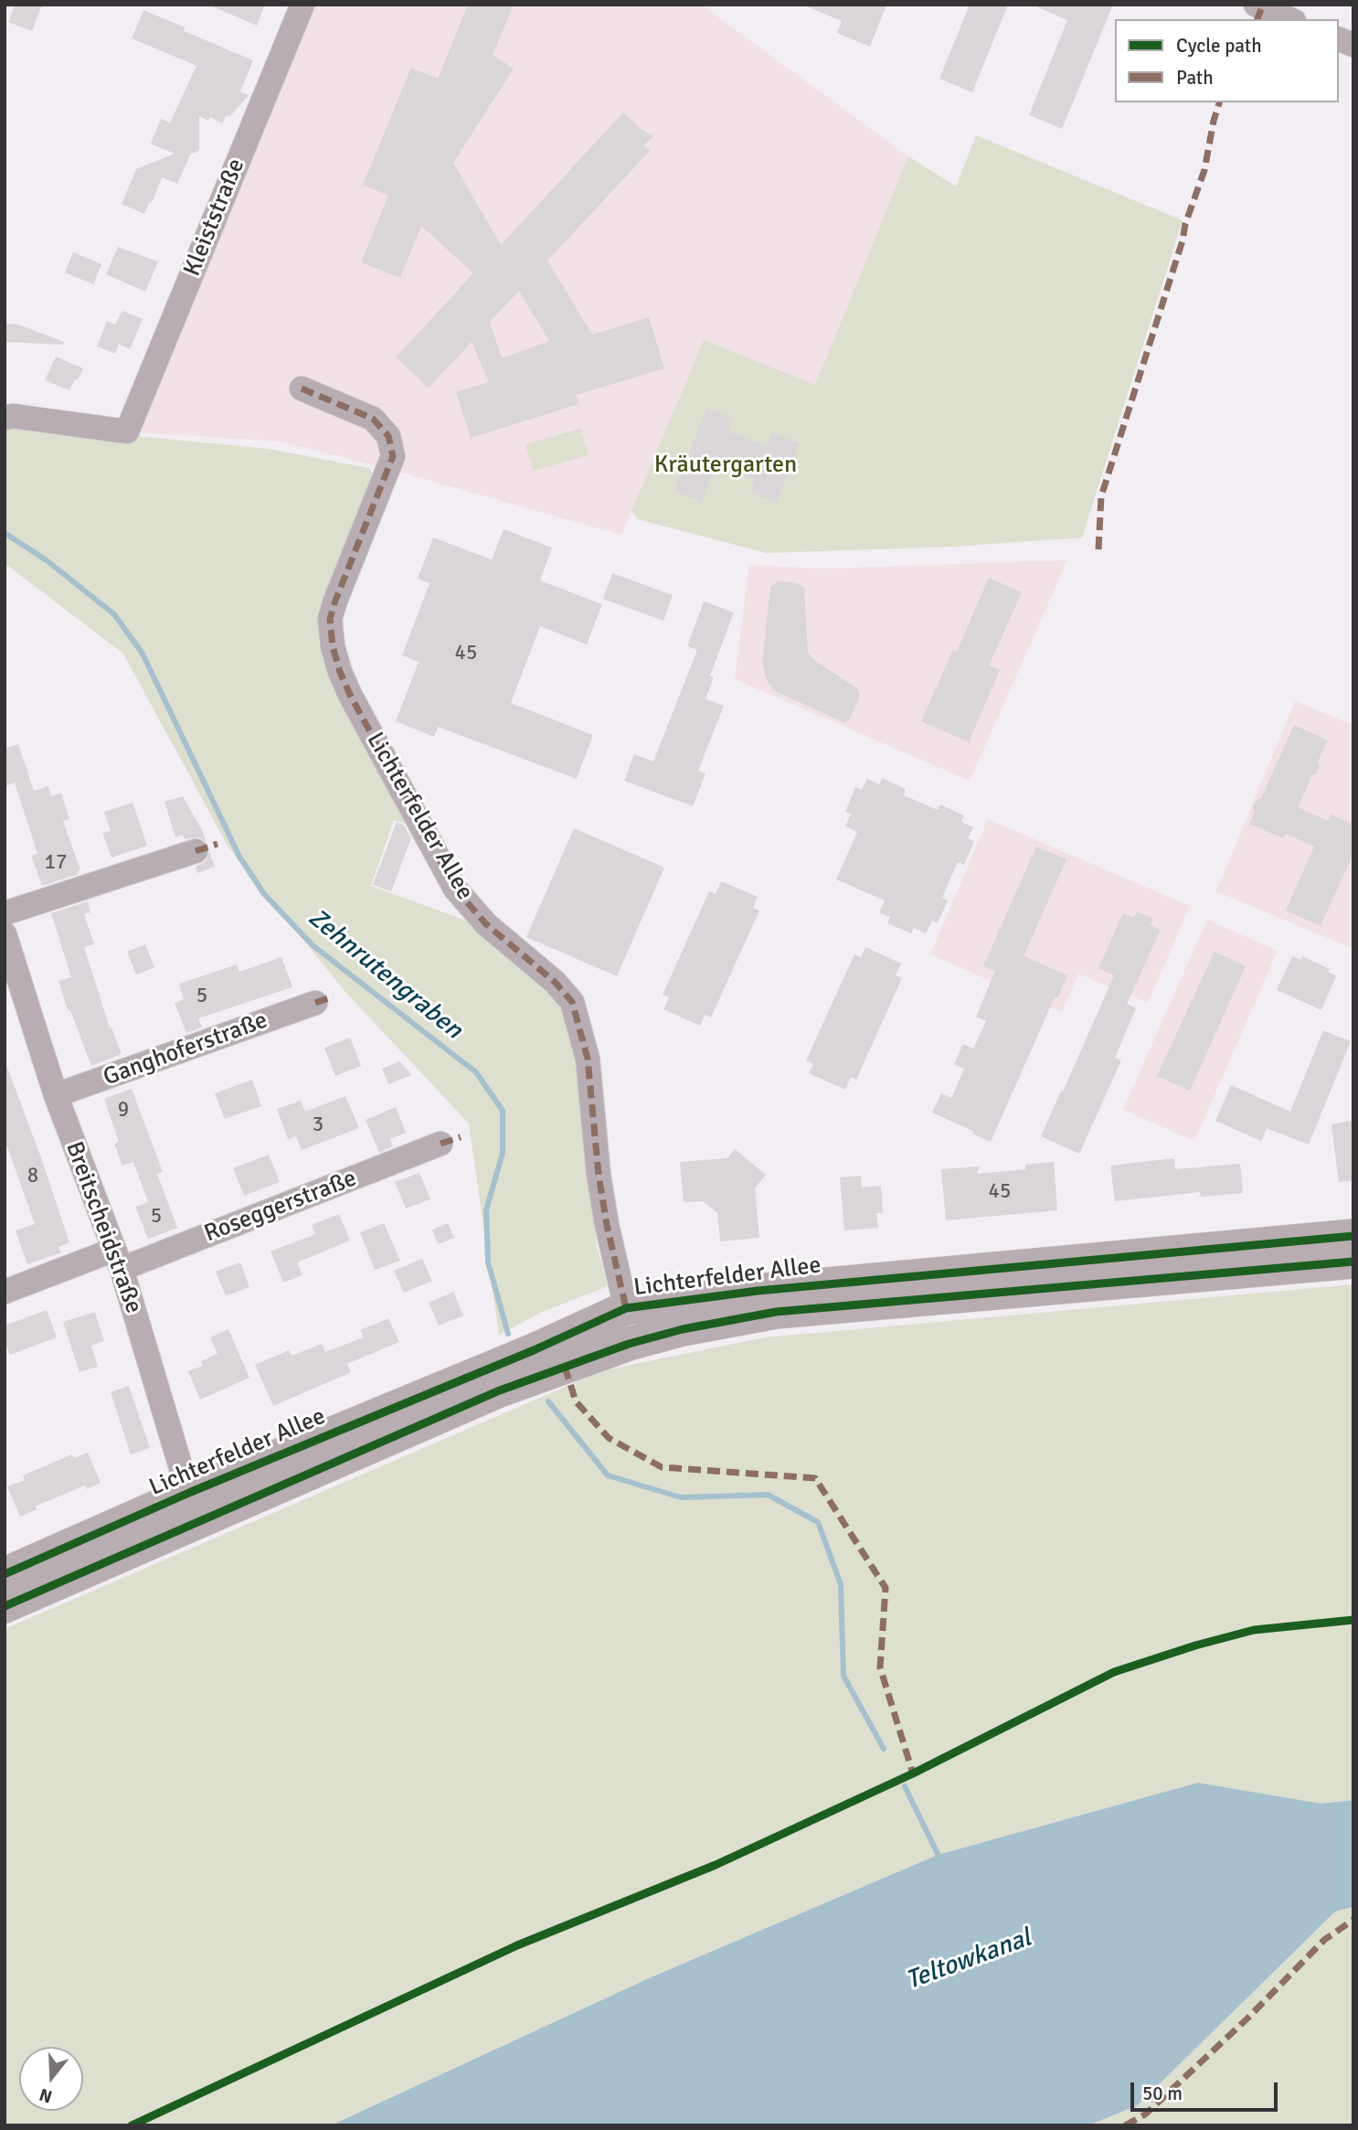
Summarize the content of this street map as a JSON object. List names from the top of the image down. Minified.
{"streets":{"main road":["Lichterfelder Allee"],"street":["Kleiststraße","Ganghoferstraße","Roseggerstraße","Breitscheidstraße"]},"crossings":[["Lichterfelder Allee","Breitscheidstraße"],["Ganghoferstraße","Breitscheidstraße"],["Roseggerstraße","Breitscheidstraße"]],"water":["Zehnrutengraben","Teltowkanal"],"parks":["Kräutergarten"],"house_numbers":["45","17","5","9","3","8","45","5"],"legend":["Cycle path","Path"],"scale_bar":"50 m","north":"bottom"}
